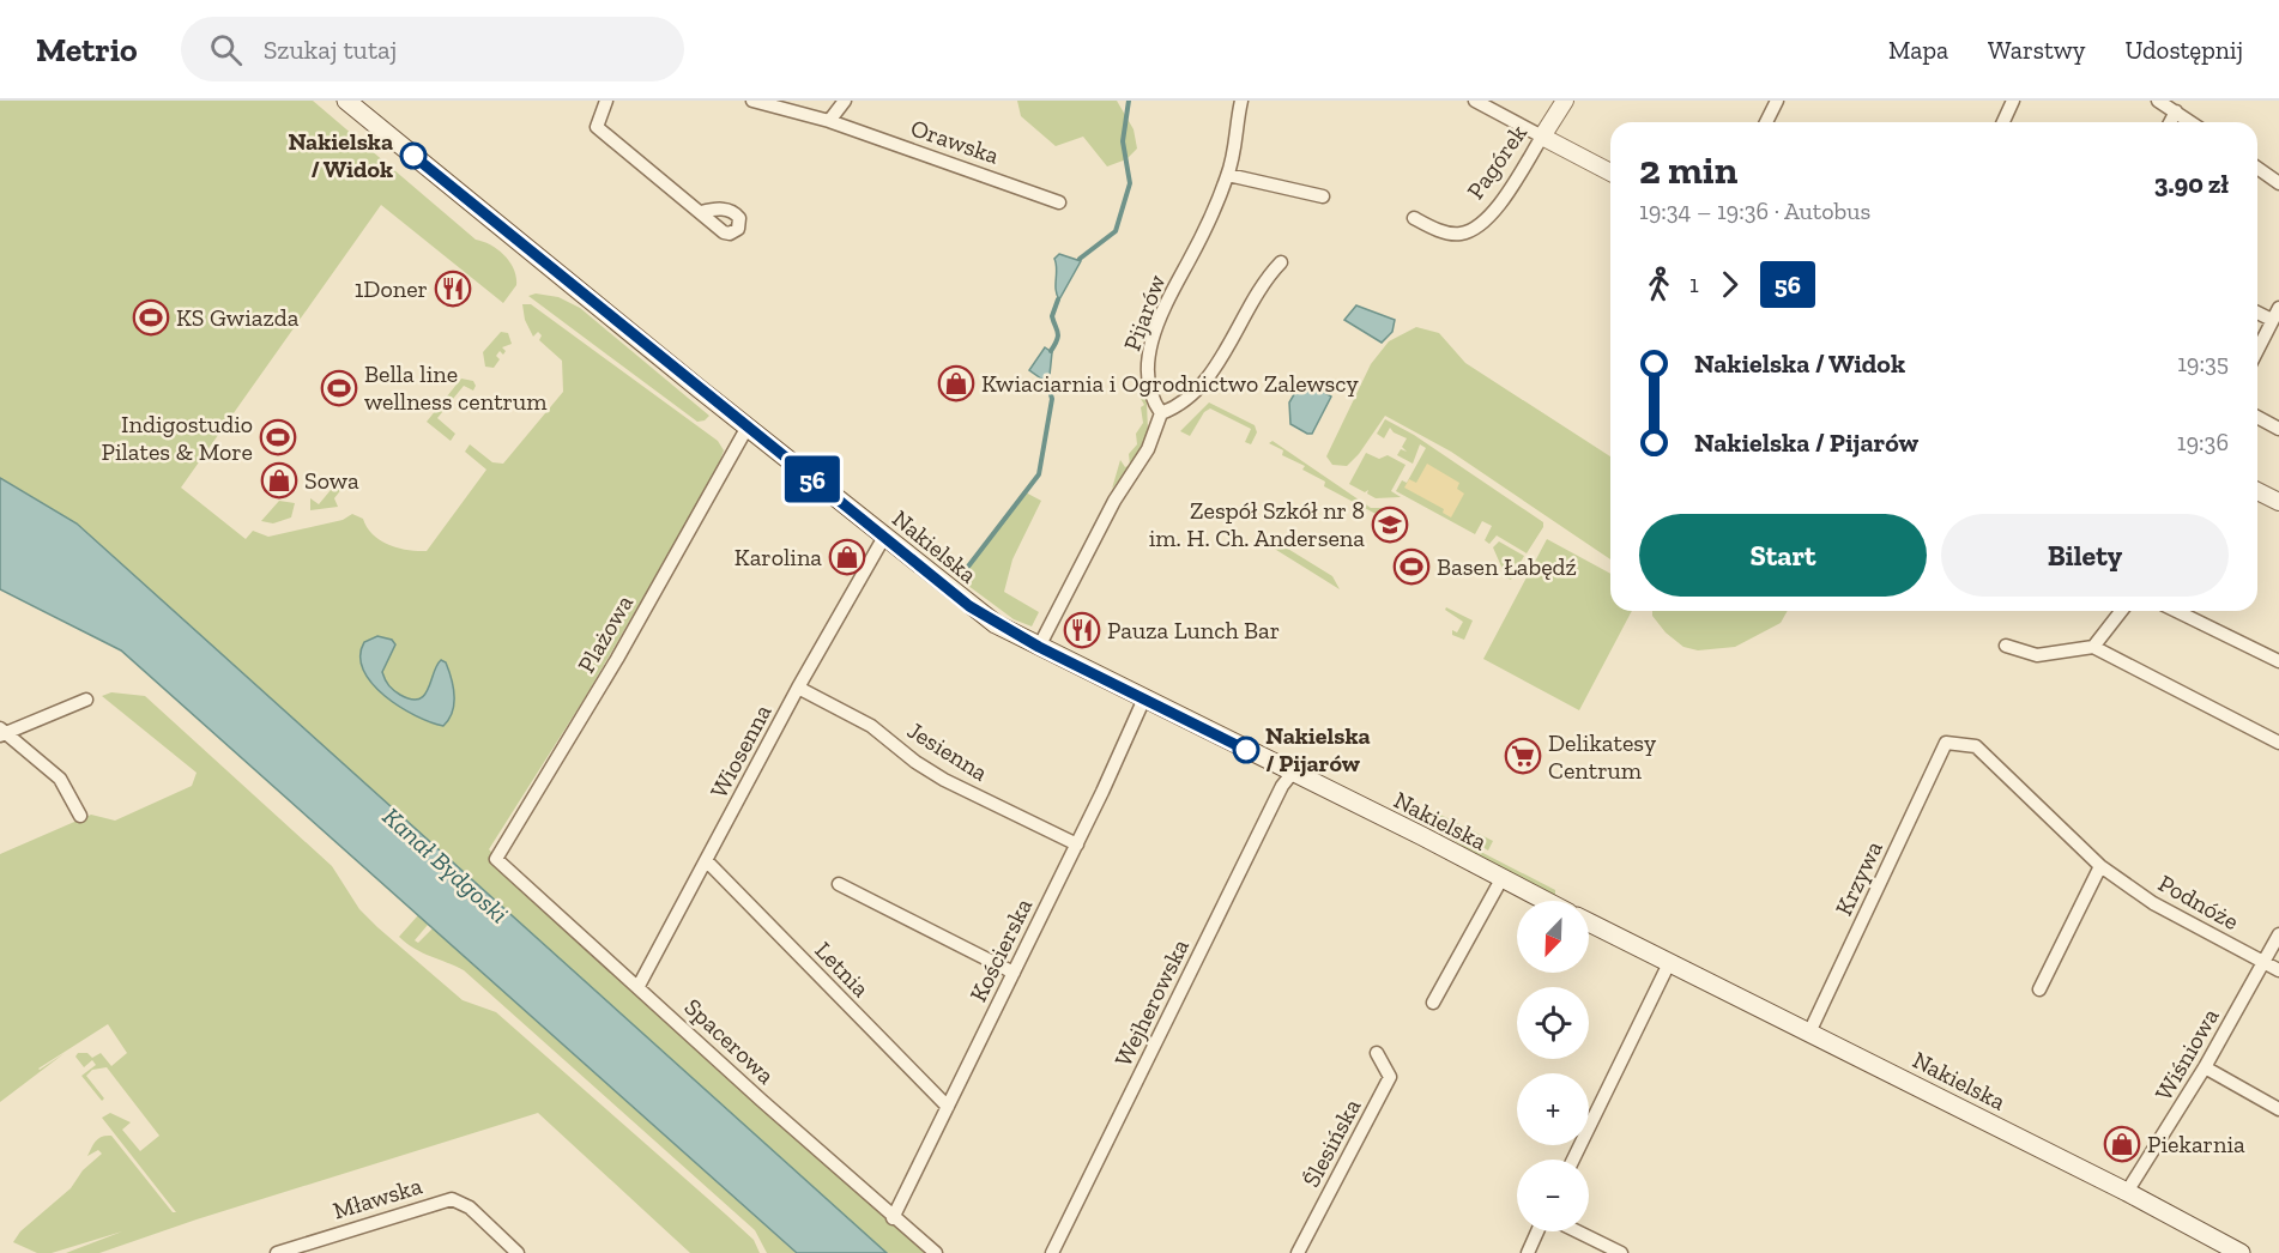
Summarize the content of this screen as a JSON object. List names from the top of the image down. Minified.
{"streets":{"main road":["Nakielska"],"street":["Orawska","Pagórek","Pijarów","Plażowa","Wiosenna","Jesienna","Krzywa","Podnóże","Kościerska","Letnia","Wejherowska","Spacerowa","Wiśniowa","Ślesińska","Mławska"]},"crossings":[["Nakielska","Plażowa"],["Nakielska","Wiosenna"],["Nakielska","Krzywa"],["Nakielska","Kościerska"],["Nakielska","Wejherowska"],["Nakielska","Wiśniowa"],["Plażowa","Spacerowa"],["Wiosenna","Jesienna"],["Wiosenna","Letnia"],["Wiosenna","Spacerowa"],["Jesienna","Kościerska"],["Krzywa","Podnóże"],["Podnóże","Wiśniowa"],["Kościerska","Letnia"],["Kościerska","Spacerowa"]],"water":["Kanał Bydgoski"],"places":{"other":["Nakielska / Widok","Nakielska / Pijarów"],"restaurant":["1Doner","Pauza Lunch Bar"],"sports":["KS Gwiazda","Bella line wellness centrum","Indigostudio Pilates & More","Basen Łabędź"],"shop":["Kwiaciarnia i Ogrodnictwo Zalewscy","Sowa","Karolina","Piekarnia"],"school or university":["Zespół Szkół nr 8 im. H. Ch. Andersena"],"supermarket":["Delikatesy Centrum"]},"lines":["bus line 56"],"north":"bottom left","page":{"header":"Metrio","search":"Szukaj tutaj","nav":["Mapa","Warstwy","Udostępnij"],"on_map":"56","heading":["2 min","19:34 – 19:36 · Autobus","3.90 zł"],"legs":["1","56"],"list":[{"name":"Nakielska / Widok","value":"19:35"},{"name":"Nakielska / Pijarów","value":"19:36"}],"buttons":["Start","Bilety"],"map_buttons":["+","−"]}}
